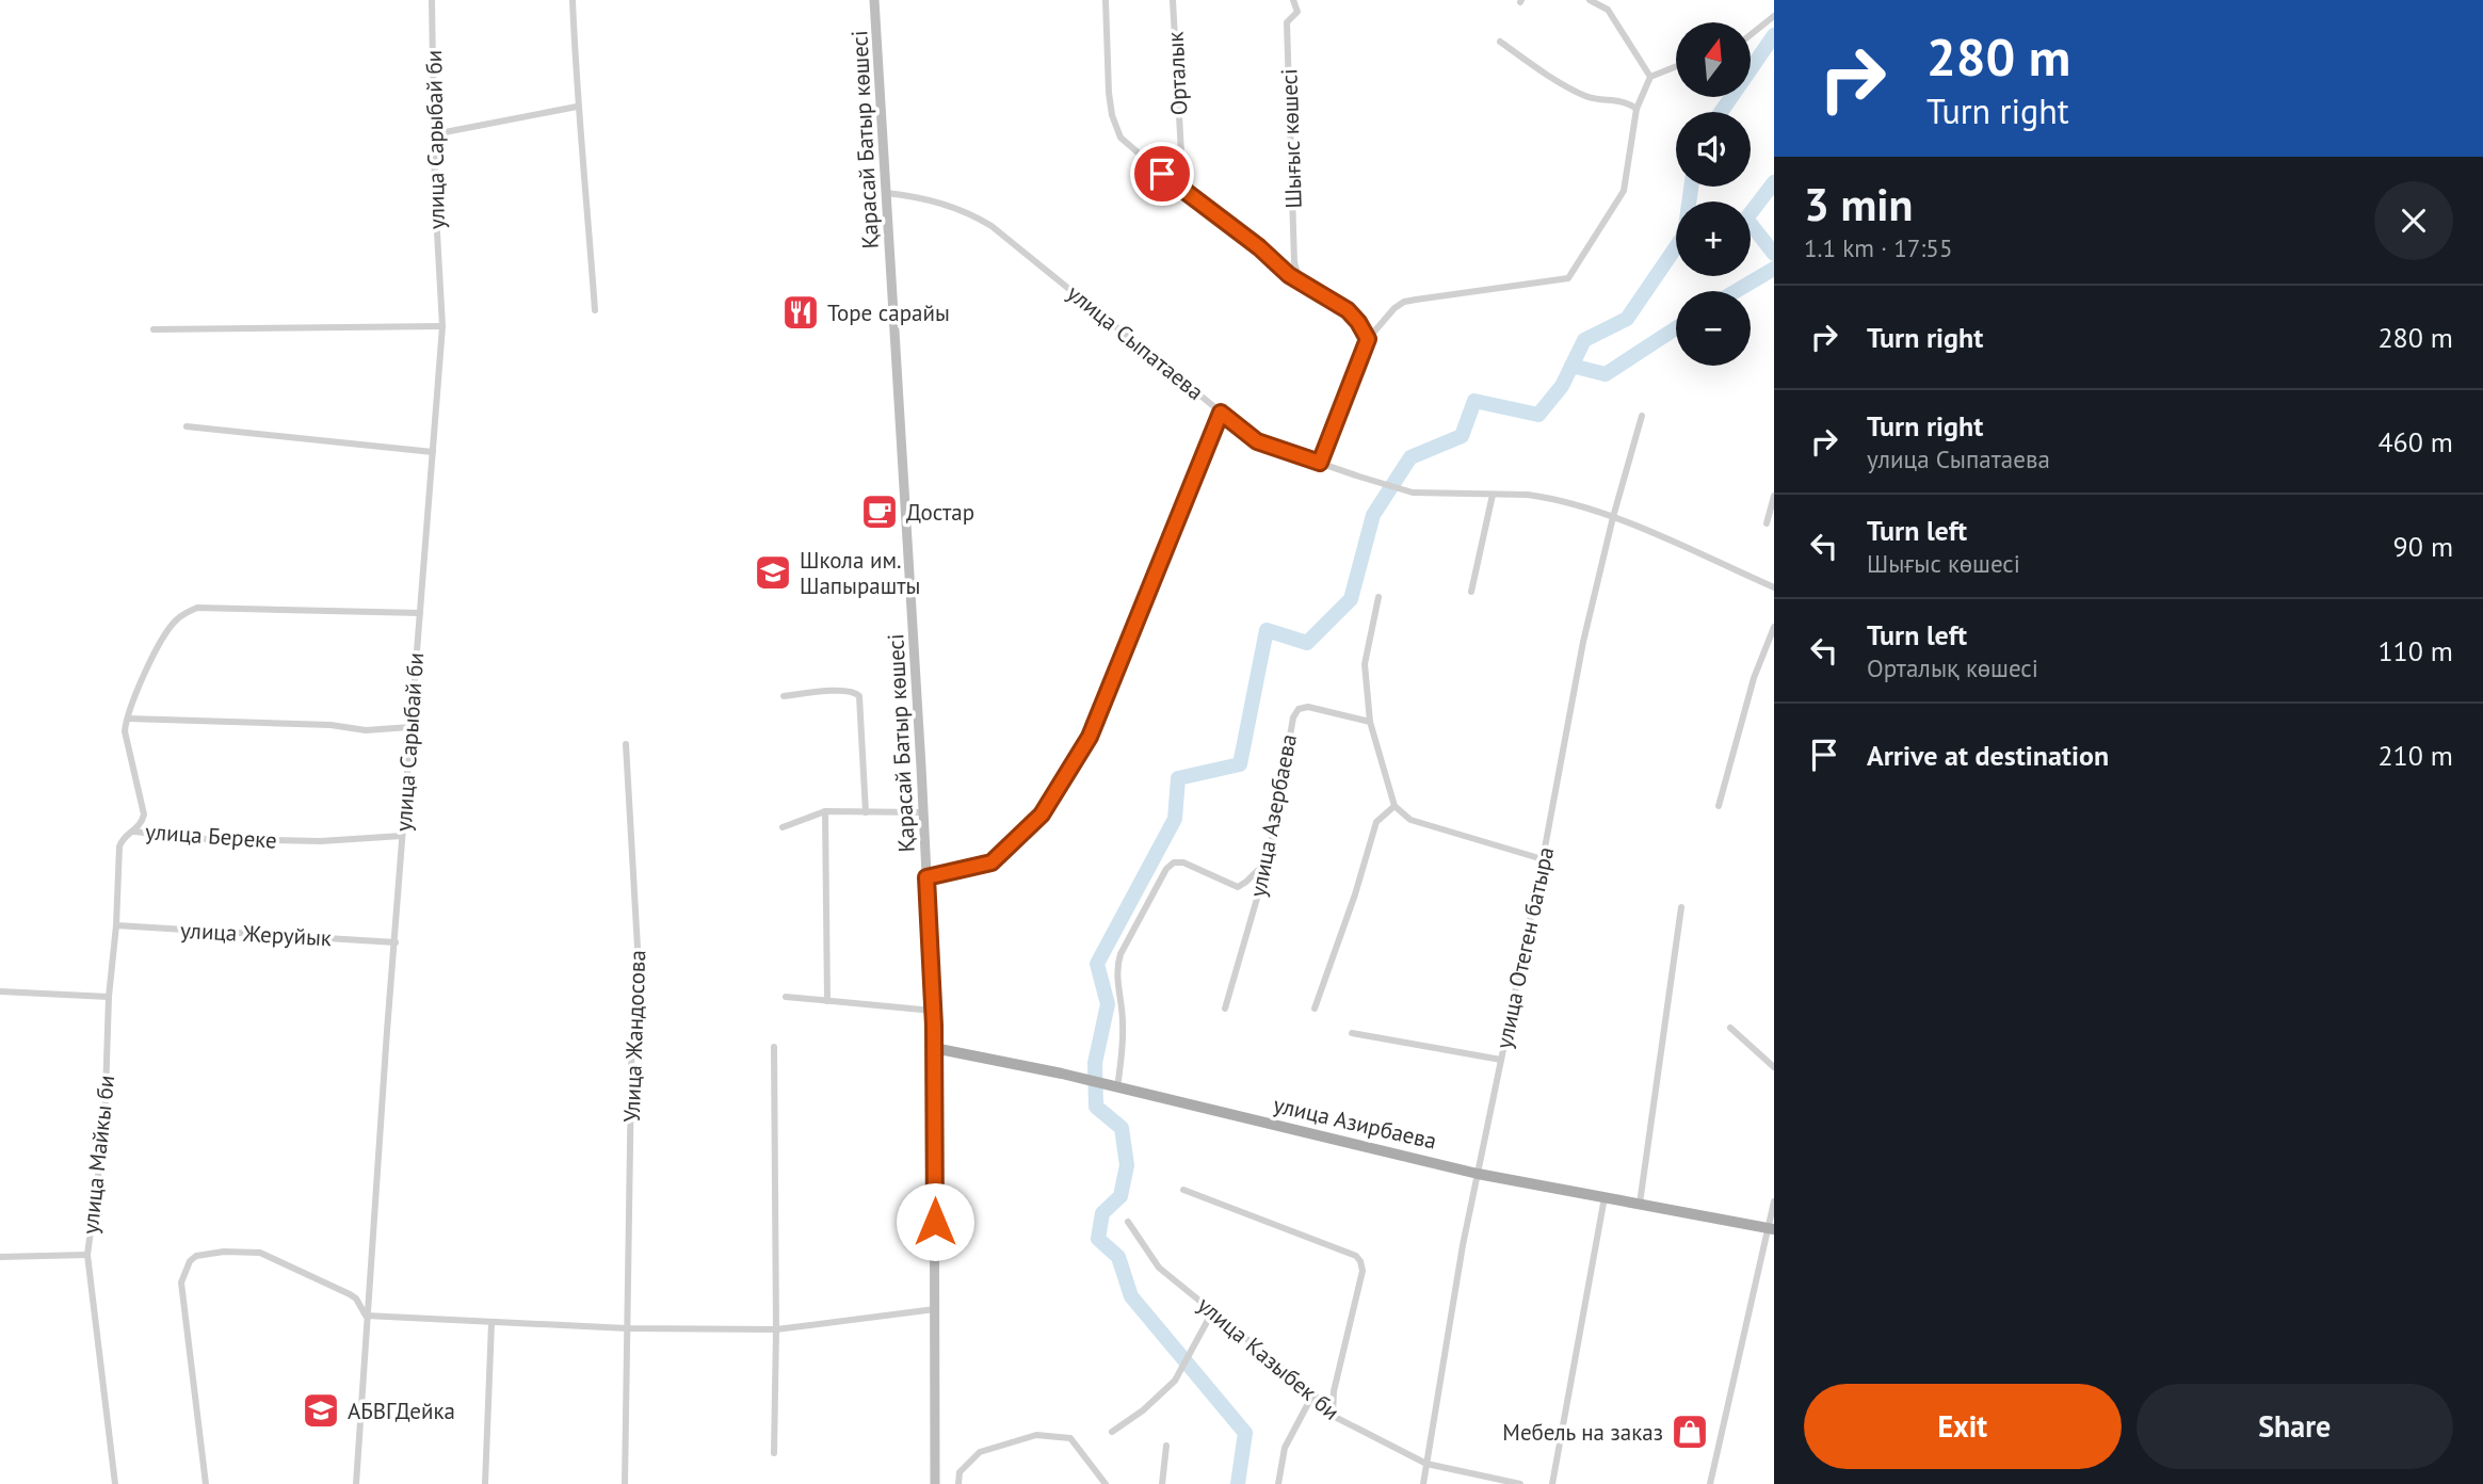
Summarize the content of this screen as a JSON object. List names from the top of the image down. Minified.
{"streets":{"main road":["Қарасай Батыр көшесі","улица Азирбаева"],"street":["Орталык","Шығыс көшесі","улица Сарыбай би","улица Сыпатаева","улица Азербаева","улица Береке","улица Жеруйык","улица Отеген батыра","Улица Жандосова","улица Майкы би","улица Казыбек би"]},"crossings":[["улица Сарыбай би","улица Береке"],["улица Сарыбай би","улица Жеруйык"],["Қарасай Батыр көшесі","улица Сыпатаева"],["Қарасай Батыр көшесі","улица Азирбаева"],["улица Сыпатаева","улица Отеген батыра"],["улица Береке","улица Майкы би"],["улица Жеруйык","улица Майкы би"],["улица Отеген батыра","улица Азирбаева"],["улица Отеген батыра","улица Казыбек би"]],"places":{"restaurant":["Торе сарайы"],"cafe":["Достар"],"school or university":["Школа им. Шапырашты","АБВГДейка"],"shop":["Мебель на заказ"]},"north":"top","page":{"turn":["280 m","Turn right"],"map_buttons":["+","−"],"heading":["3 min","1.1 km · 17:55"],"list":[{"name":"Turn right","value":"280 m"},{"name":"Turn right","note":"улица Сыпатаева","value":"460 m"},{"name":"Turn left","note":"Шығыс көшесі","value":"90 m"},{"name":"Turn left","note":"Орталық көшесі","value":"110 m"},{"name":"Arrive at destination","value":"210 m"}],"buttons":["Exit","Share"]}}
